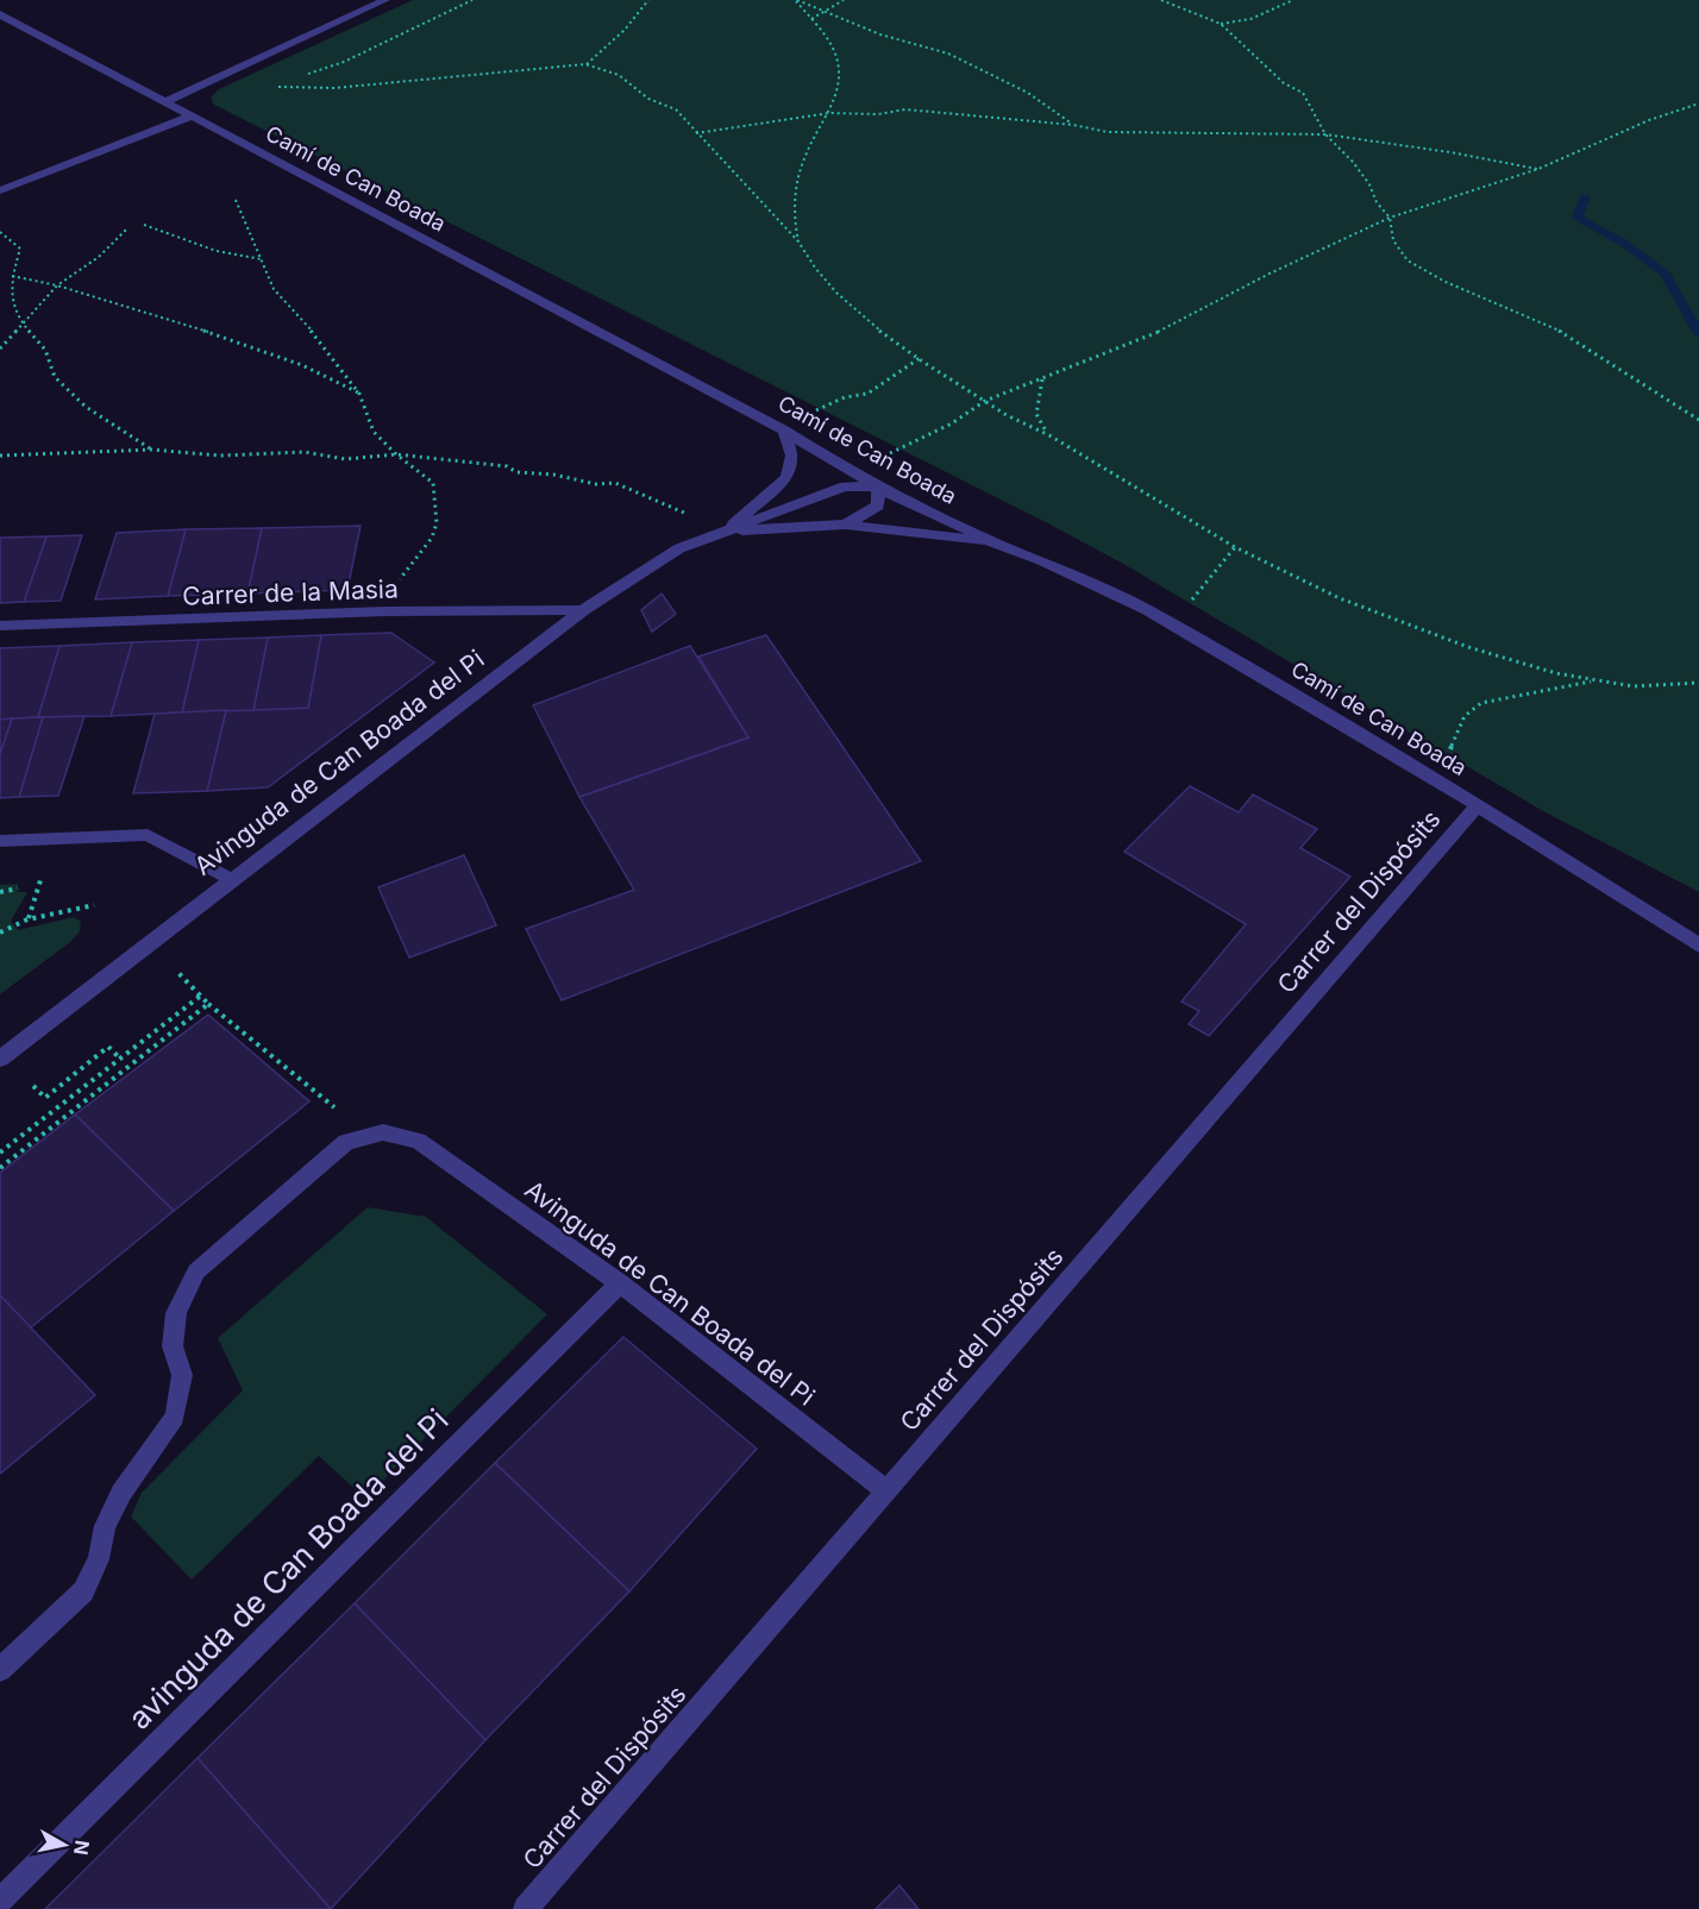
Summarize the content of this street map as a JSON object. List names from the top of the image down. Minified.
{"streets":{"street":["Camí de Can Boada","Carrer de la Masia","Avinguda de Can Boada del Pi","Carrer del Dispósits","avinguda de Can Boada del Pi"]},"crossings":[["Camí de Can Boada","Avinguda de Can Boada del Pi"],["Camí de Can Boada","Carrer del Dispósits"],["Carrer de la Masia","Avinguda de Can Boada del Pi"],["Avinguda de Can Boada del Pi","Carrer del Dispósits"],["Avinguda de Can Boada del Pi","avinguda de Can Boada del Pi"]],"north":"right"}
